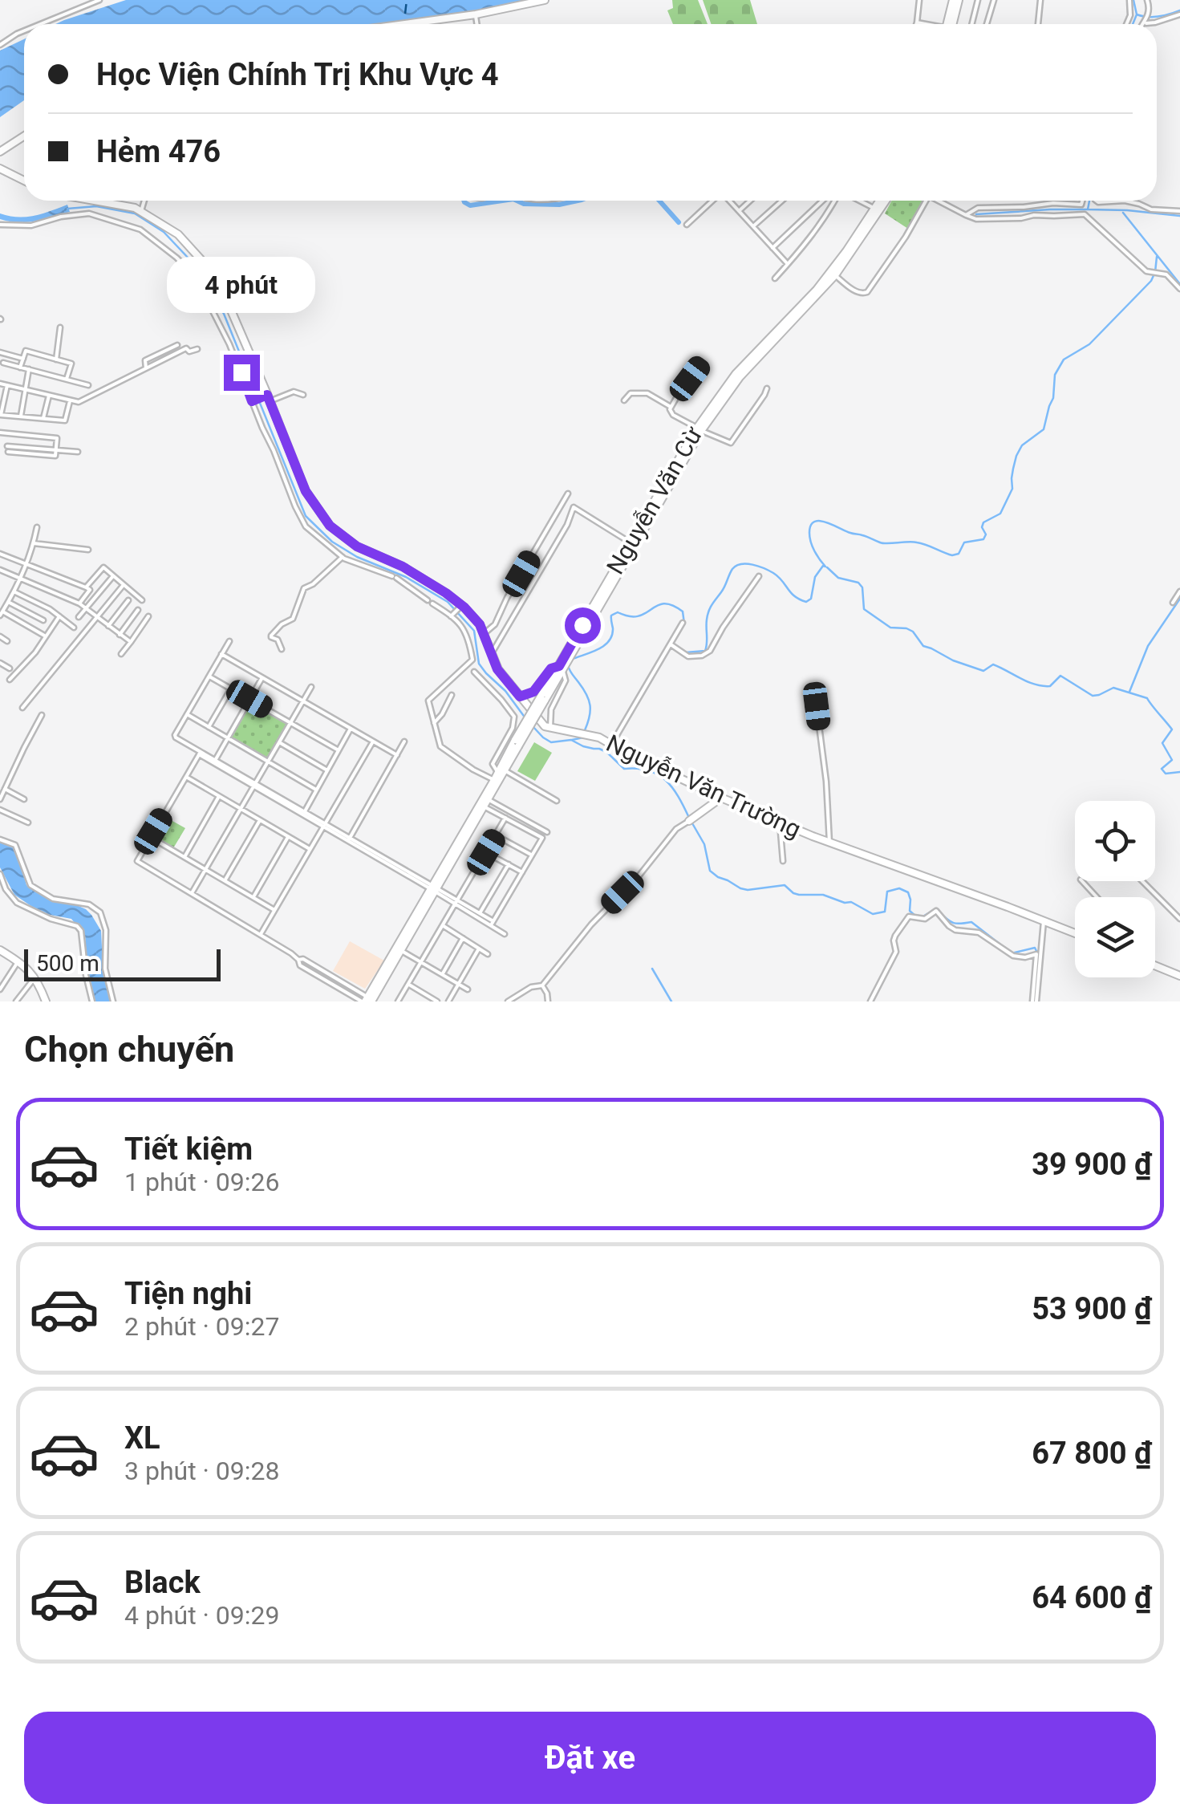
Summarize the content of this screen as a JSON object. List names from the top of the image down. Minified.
{"streets":{"street":["Nguyễn Văn Cừ","Nguyễn Văn Trường"]},"scale_bar":"500 m","page":{"banner":["Học Viện Chính Trị Khu Vực 4","Hẻm 476"],"bubble":"4 phút","scale":"500 m","heading":"Chọn chuyến","list":[{"name":"Tiết kiệm","note":"1 phút · 09:26","value":"39 900 ₫"},{"name":"Tiện nghi","note":"2 phút · 09:27","value":"53 900 ₫"},{"name":"XL","note":"3 phút · 09:28","value":"67 800 ₫"},{"name":"Black","note":"4 phút · 09:29","value":"64 600 ₫"}],"buttons":"Đặt xe"}}
